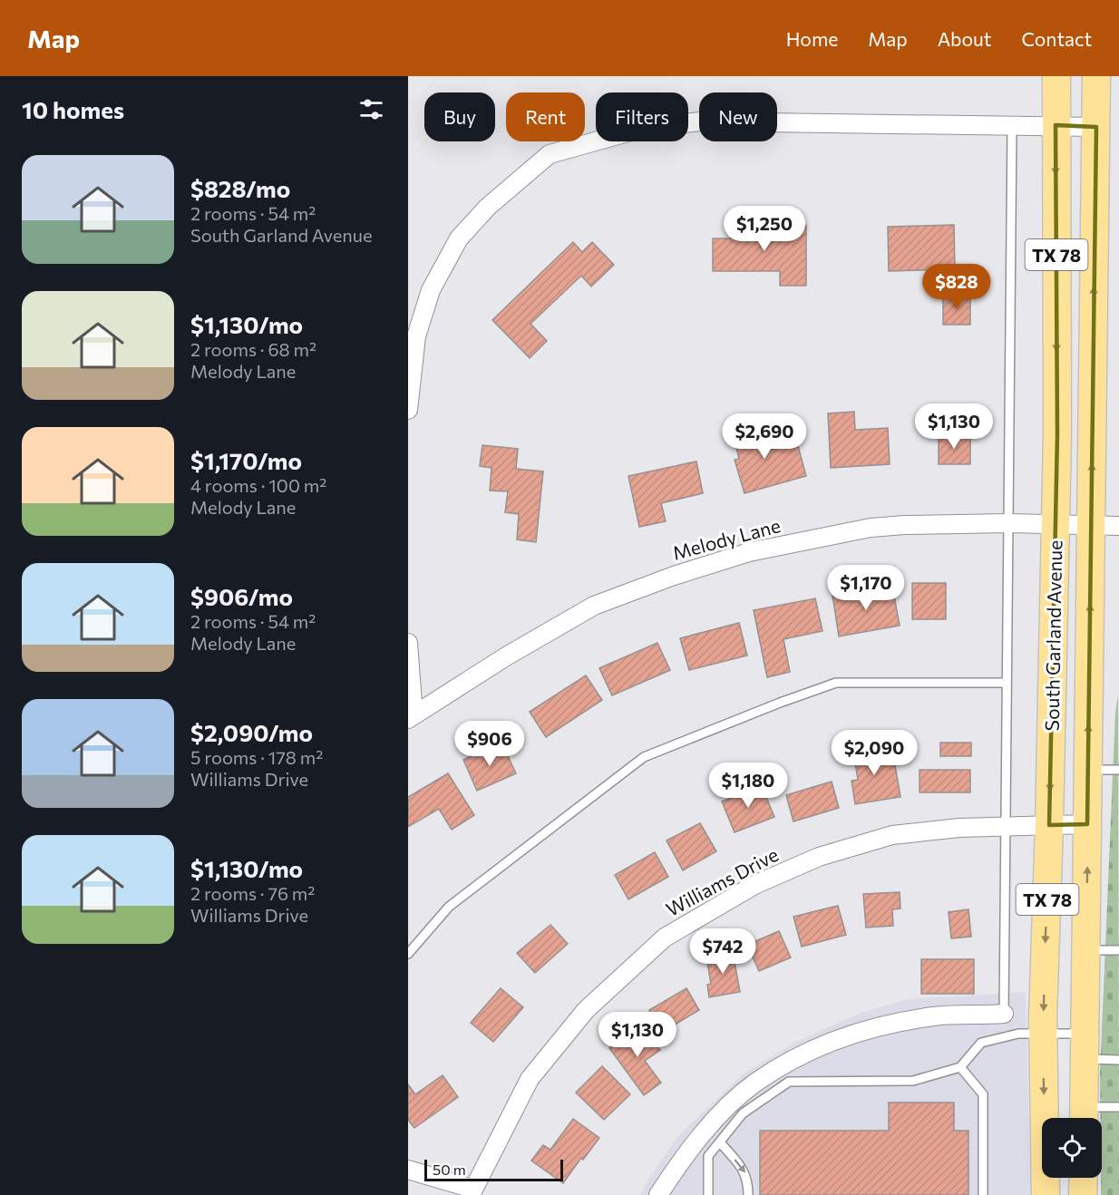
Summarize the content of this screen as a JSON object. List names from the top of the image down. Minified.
{"streets":{"main road":["TX 78","South Garland Avenue"],"street":["Melody Lane","Williams Drive"]},"crossings":[["Melody Lane","South Garland Avenue"],["South Garland Avenue","Williams Drive"]],"scale_bar":"50 m","page":{"header":"Map","nav":["Home","Map","About","Contact"],"heading":"10 homes","chip":["Buy","Rent","Filters","New"],"list":[{"name":"$828/mo","note":"2 rooms · 54 m² · South Garland Avenue"},{"name":"$1,130/mo","note":"2 rooms · 68 m² · Melody Lane"},{"name":"$1,170/mo","note":"4 rooms · 100 m² · Melody Lane"},{"name":"$906/mo","note":"2 rooms · 54 m² · Melody Lane"},{"name":"$2,090/mo","note":"5 rooms · 178 m² · Williams Drive"},{"name":"$1,130/mo","note":"2 rooms · 76 m² · Williams Drive"}],"price":["$1,250","$828","$1,130","$2,690","$1,170","$906","$2,090","$1,180","$742","$1,130"],"scale":"50 m"}}
